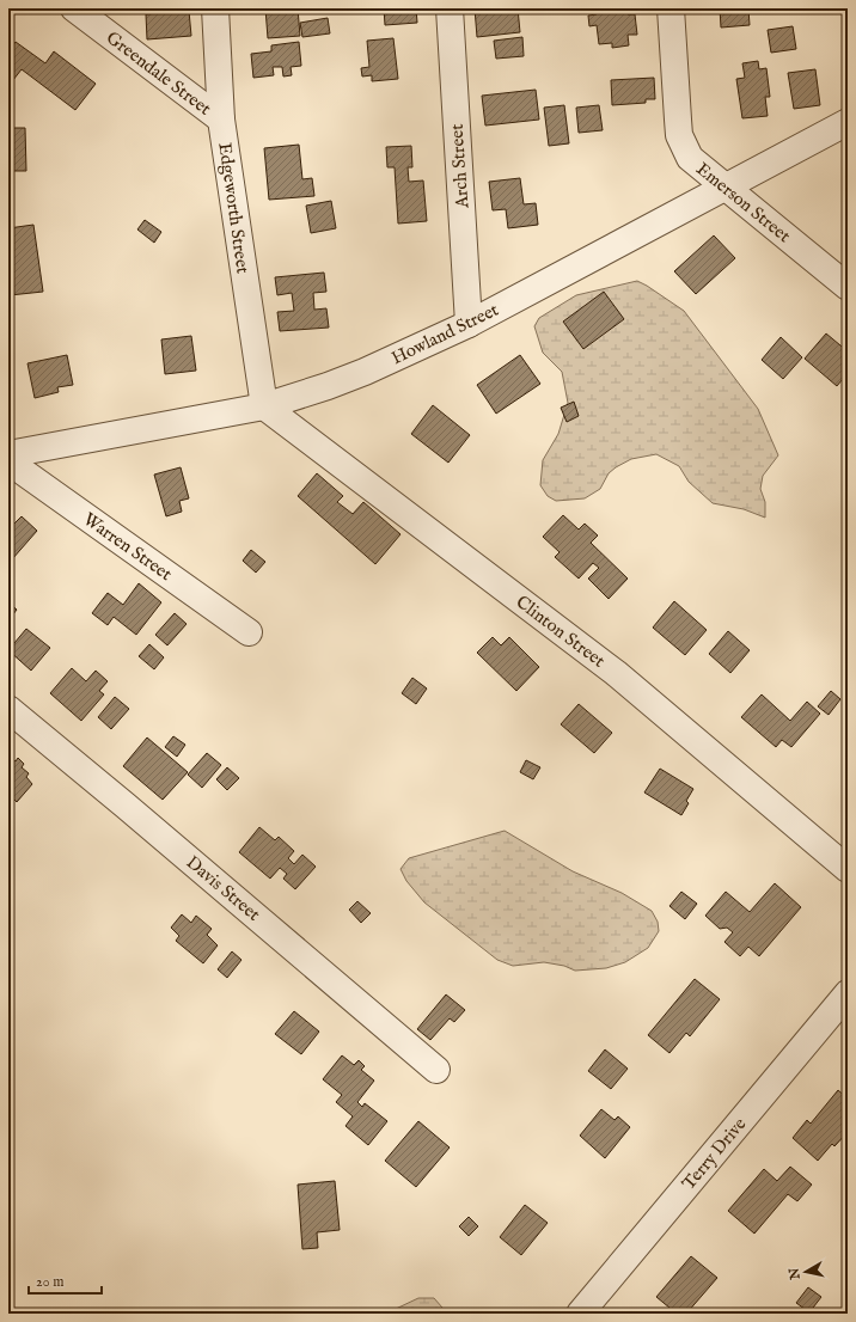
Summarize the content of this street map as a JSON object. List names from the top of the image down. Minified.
{"streets":{"street":["Greendale Street","Arch Street","Emerson Street","Edgeworth Street","Howland Street","Warren Street","Clinton Street","Davis Street","Terry Drive"]},"crossings":[["Greendale Street","Edgeworth Street"],["Arch Street","Howland Street"],["Emerson Street","Howland Street"],["Edgeworth Street","Howland Street"],["Edgeworth Street","Clinton Street"],["Howland Street","Clinton Street"]],"scale_bar":"20 m","north":"left"}
